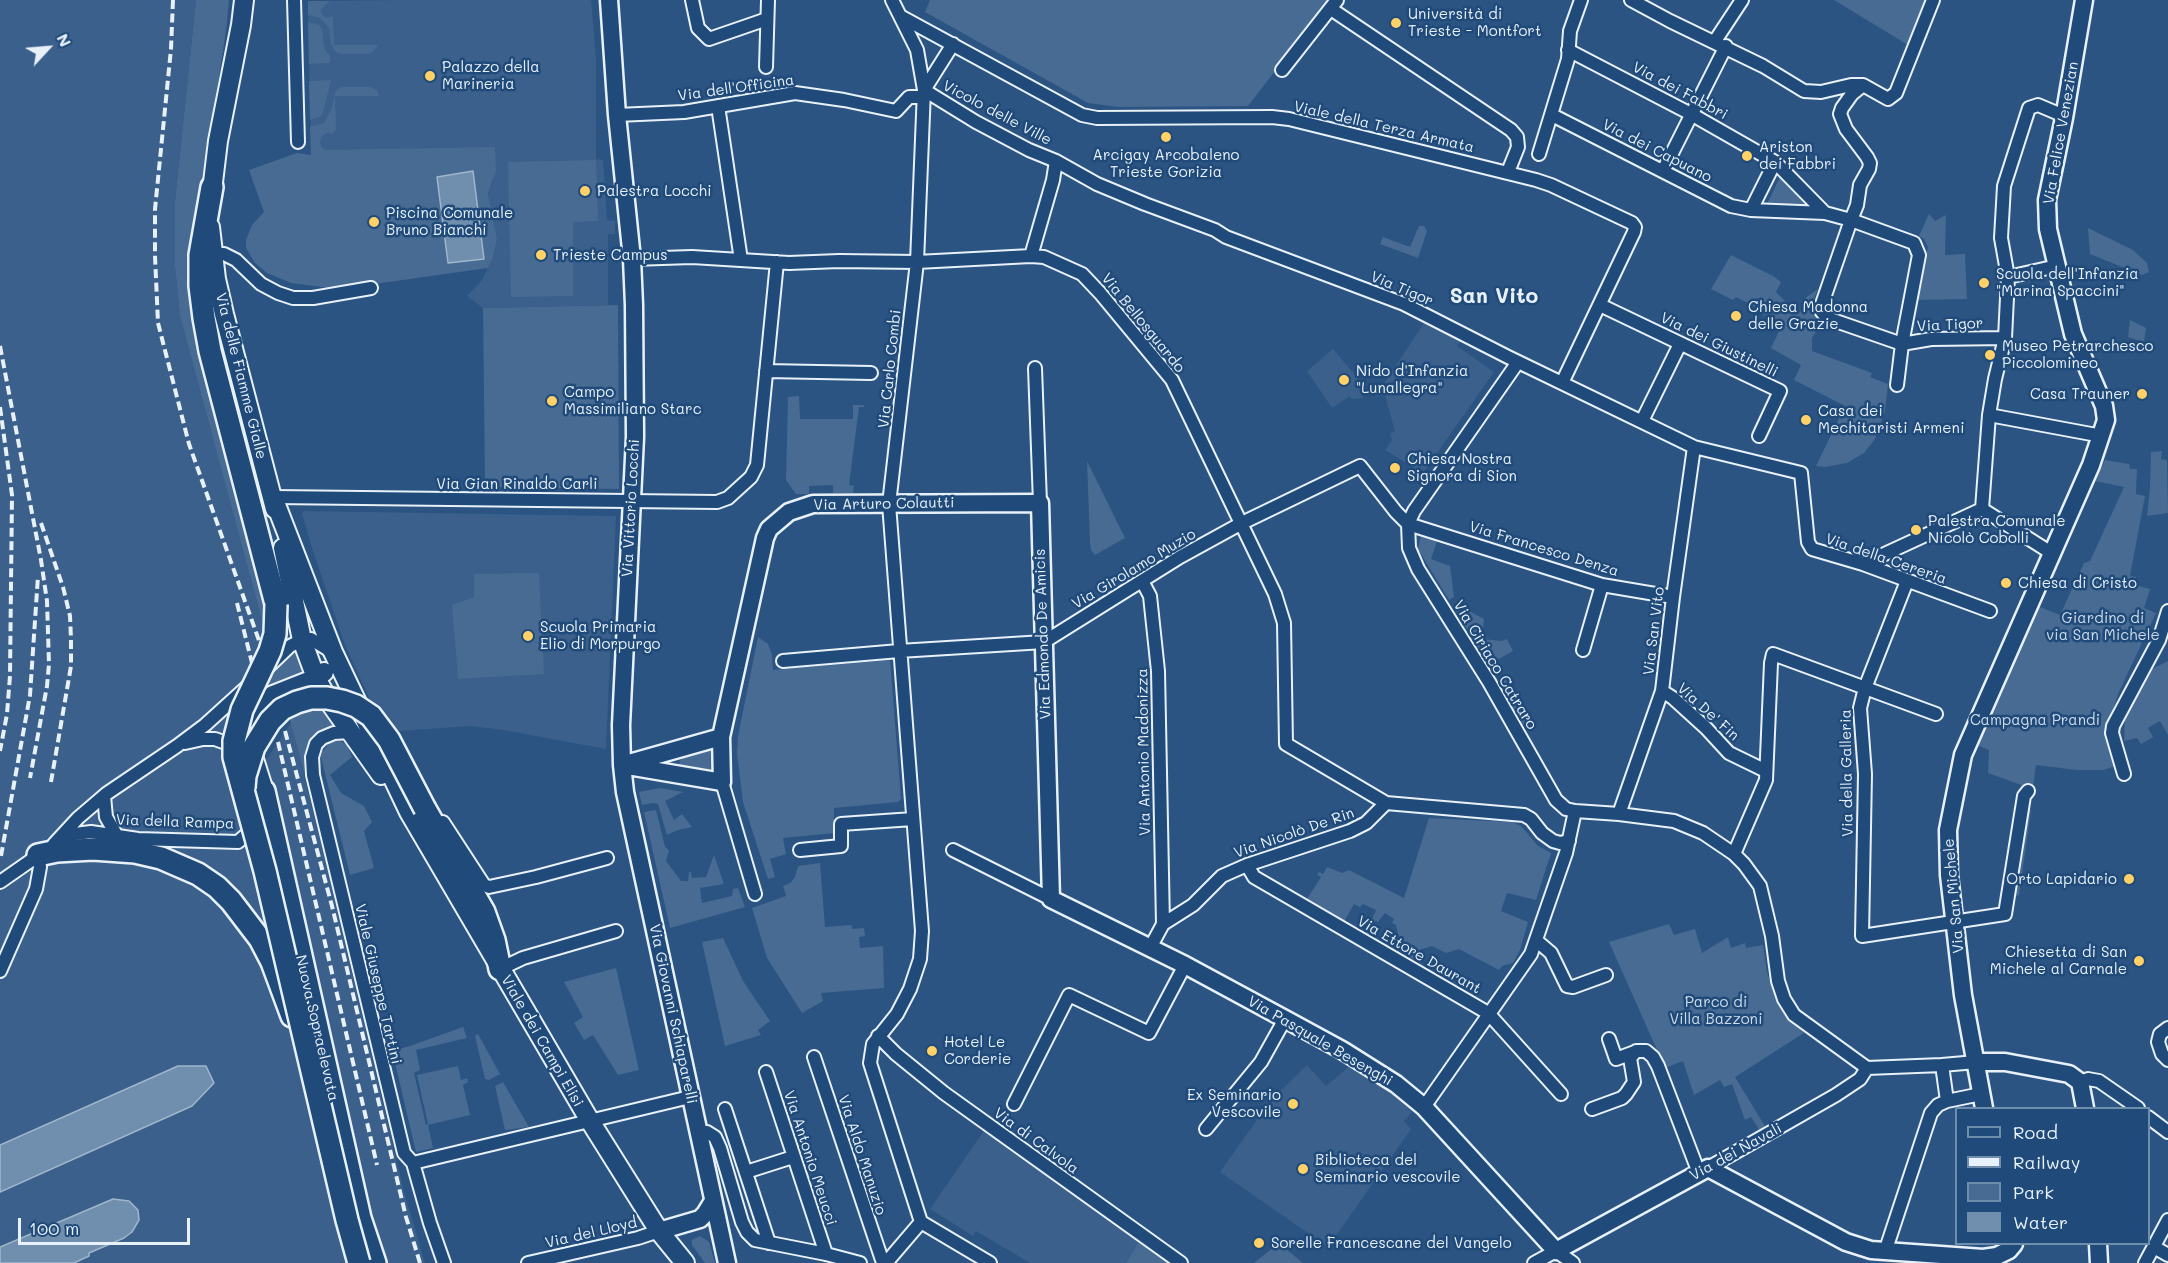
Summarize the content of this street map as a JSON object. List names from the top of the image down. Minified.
{"streets":{"highway":["Nuova Sopraelevata"],"main road":["Via delle Fiamme Gialle","Viale dei Campi Elisi"],"street":["Via dell'Officina","Via dei Fabbri","Vicolo delle Ville","Viale della Terza Armata","Via Felice Venezian","Via dei Capuano","Via Tigor","Via Bellosguardo","Via dei Giustinelli","Via Carlo Combi","Via Gian Rinaldo Carli","Via Arturo Colautti","Via Vittorio Locchi","Via Francesco Denza","Via della Cereria","Via Girolamo Muzio","Via San Vito","Via Edmondo De Amicis","Via Ciriaco Catraro","Via De' Fin","Via Antonio Madonizza","Via della Galleria","Via della Rampa","Via Nicolò De Rin","Via San Michele","Via Ettore Daurant","Viale Giuseppe Tartini","Via Giovanni Schiaparelli","Via Pasquale Besenghi","Via di Calvola","Via dei Navali","Via Aldo Manuzio","Via Antonio Meucci","Via del Lloyd"]},"crossings":[["Via dell'Officina","Vicolo delle Ville"],["Via dell'Officina","Via Carlo Combi"],["Via dell'Officina","Via Vittorio Locchi"],["Via dei Fabbri","Via dei Capuano"],["Vicolo delle Ville","Via Tigor"],["Vicolo delle Ville","Via Carlo Combi"],["Viale della Terza Armata","Via dei Giustinelli"],["Viale della Terza Armata","Via Carlo Combi"],["Via Felice Venezian","Via San Michele"],["Via dei Capuano","Via Tigor"],["Via Tigor","Via della Cereria"],["Via Tigor","Via San Vito"],["Via Bellosguardo","Via Carlo Combi"],["Via Bellosguardo","Via Gian Rinaldo Carli"],["Via Bellosguardo","Via Vittorio Locchi"],["Via Bellosguardo","Via Girolamo Muzio"],["Via Bellosguardo","Via Nicolò De Rin"],["Via Carlo Combi","Via Arturo Colautti"],["Via Carlo Combi","Via Girolamo Muzio"],["Via Carlo Combi","Via di Calvola"],["Via delle Fiamme Gialle","Via Gian Rinaldo Carli"],["Via delle Fiamme Gialle","Via della Rampa"],["Via Gian Rinaldo Carli","Via Vittorio Locchi"],["Via Arturo Colautti","Via Edmondo De Amicis"],["Via Vittorio Locchi","Via Giovanni Schiaparelli"],["Via Francesco Denza","Via Girolamo Muzio"],["Via Francesco Denza","Via San Vito"],["Via Francesco Denza","Via Ciriaco Catraro"],["Via della Cereria","Via della Galleria"],["Via Girolamo Muzio","Via Edmondo De Amicis"],["Via Girolamo Muzio","Via Ciriaco Catraro"],["Via Girolamo Muzio","Via Antonio Madonizza"],["Via San Vito","Via De' Fin"],["Via Edmondo De Amicis","Via Pasquale Besenghi"],["Via Antonio Madonizza","Via Nicolò De Rin"],["Via della Galleria","Via San Michele"],["Via della Rampa","Nuova Sopraelevata"],["Via Nicolò De Rin","Via Ettore Daurant"],["Via Nicolò De Rin","Via Pasquale Besenghi"],["Viale dei Campi Elisi","Via del Lloyd"],["Via Pasquale Besenghi","Via dei Navali"]],"districts":["San Vito"],"parks":["Giardino di via San Michele","Campagna Prandi","Parco di Villa Bazzoni"],"places":["Università di Trieste - Montfort","Palazzo della Marineria","Arcigay Arcobaleno Trieste Gorizia","Ariston dei Fabbri","Palestra Locchi","Piscina Comunale Bruno Bianchi","Trieste Campus","Scuola dell'Infanzia \"Marina Spaccini\"","Chiesa Madonna delle Grazie","Museo Petrarchesco Piccolomineo","Nido d'Infanzia \"Lunallegra\"","Casa Trauner","Campo Massimiliano Starc","Casa dei Mechitaristi Armeni","Chiesa Nostra Signora di Sion","Palestra Comunale Nicolò Cobolli","Chiesa di Cristo","Scuola Primaria Elio di Morpurgo","Orto Lapidario","Chiesetta di San Michele al Carnale","Hotel Le Corderie","Ex Seminario Vescovile","Biblioteca del Seminario vescovile","Sorelle Francescane del Vangelo"],"legend":["Road","Railway","Park","Water"],"scale_bar":"100 m","north":"top right"}
